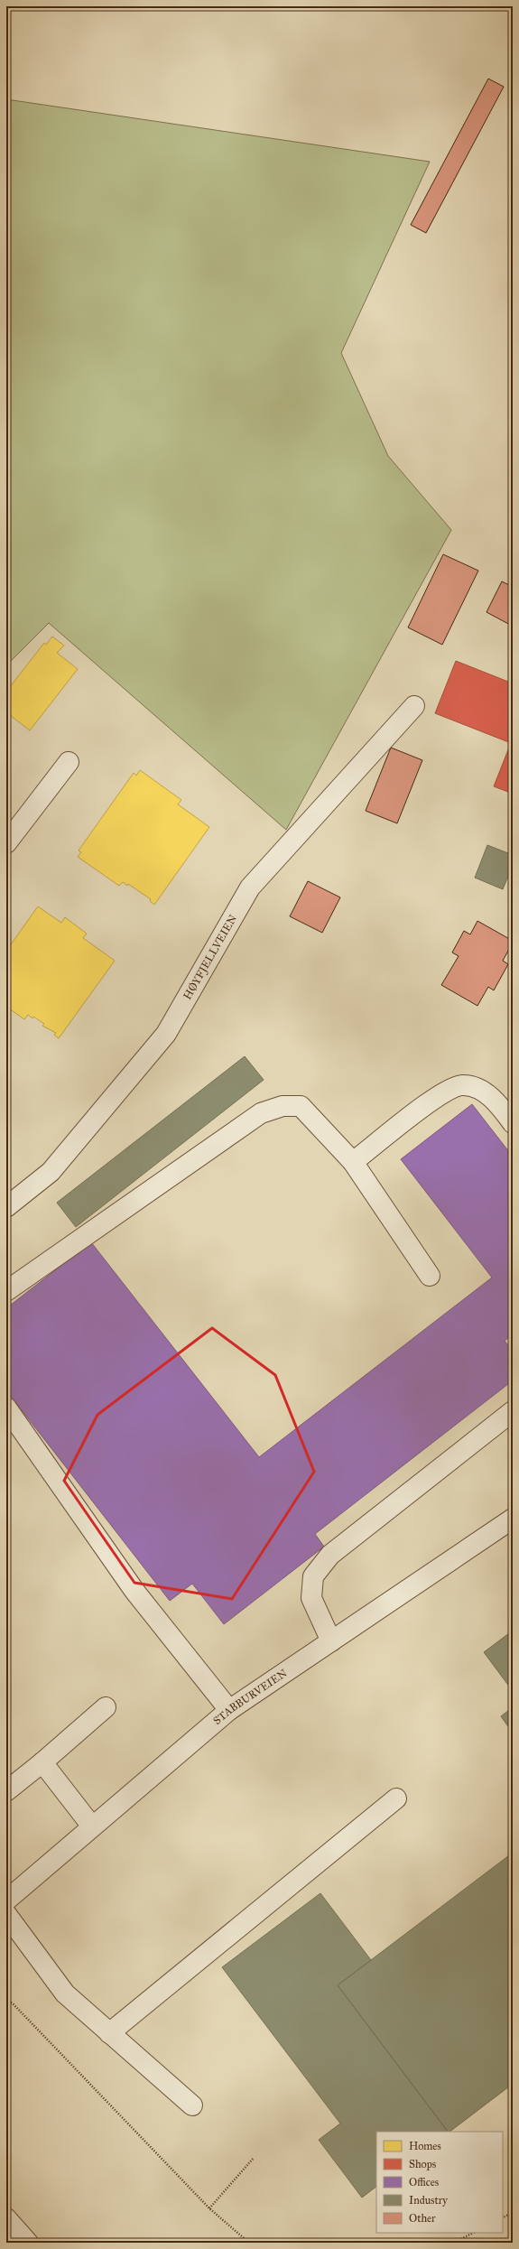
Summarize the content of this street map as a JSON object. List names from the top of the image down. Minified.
{"streets":{"street":["HØYFJELLVEIEN","STABBURVEIEN"]},"legend":["Homes","Shops","Offices","Industry","Other"]}
